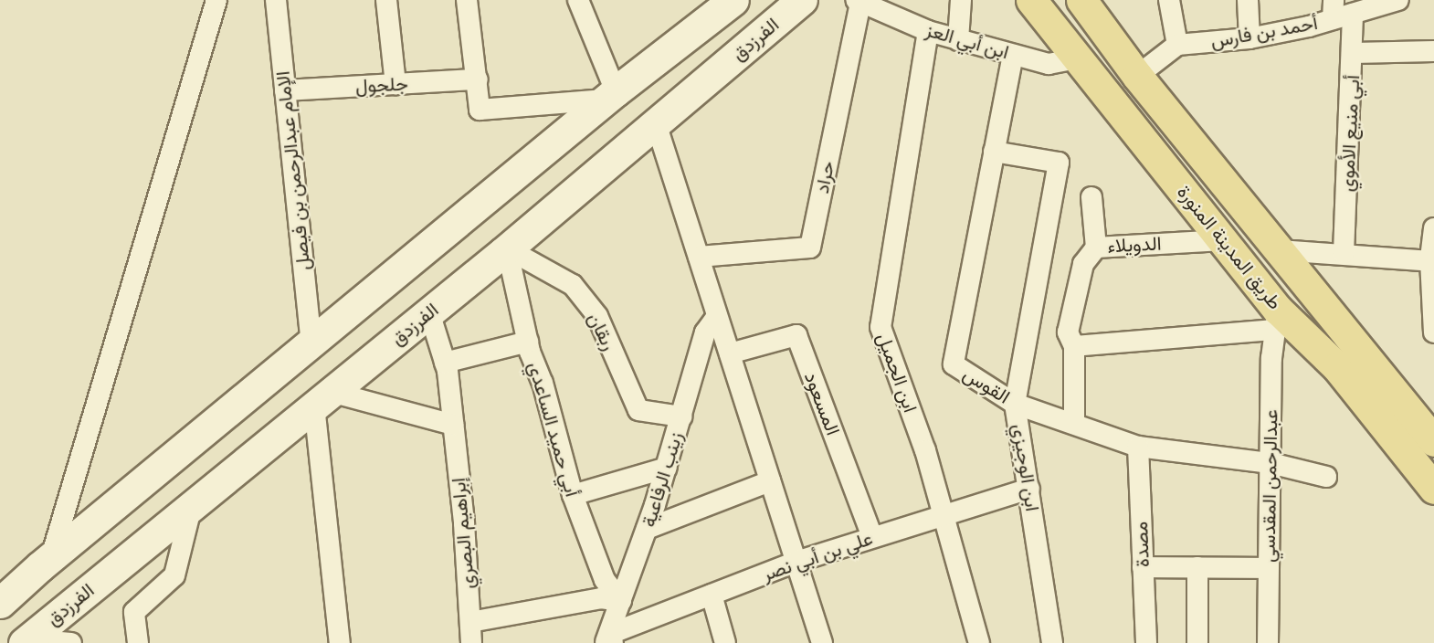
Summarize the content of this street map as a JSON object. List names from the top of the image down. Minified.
{"streets":{"main road":["الفرزدق","طريق المدينة المنورة"],"street":["أحمد بن فارس","ابن أبي العز","جلجول","أبي منيع الأموي","الإمام عبدالرحمن بن فيصل","حراد","الدويلاء","ربقان","ابن الجميل","القوس","المسعود","أبي حميد الساعدي","ابن الوجيزي","زينب الرفاعية","عبدالرحمن المقدسي","إبراهيم البصري","مصدة","علي بن أبي نصر"]},"crossings":[["أحمد بن فارس","أبي منيع الأموي"],["الفرزدق","ربقان"],["الفرزدق","أبي حميد الساعدي"],["الفرزدق","إبراهيم البصري"],["ابن أبي العز","حراد"],["ابن أبي العز","طريق المدينة المنورة"],["ابن أبي العز","ابن الجميل"],["ابن أبي العز","القوس"],["جلجول","الإمام عبدالرحمن بن فيصل"],["الدويلاء","طريق المدينة المنورة"],["طريق المدينة المنورة","عبدالرحمن المقدسي"],["ربقان","أبي حميد الساعدي"],["ربقان","زينب الرفاعية"],["ابن الجميل","علي بن أبي نصر"],["القوس","ابن الوجيزي"],["القوس","عبدالرحمن المقدسي"],["القوس","مصدة"],["المسعود","علي بن أبي نصر"],["أبي حميد الساعدي","زينب الرفاعية"],["ابن الوجيزي","علي بن أبي نصر"],["زينب الرفاعية","علي بن أبي نصر"]]}
